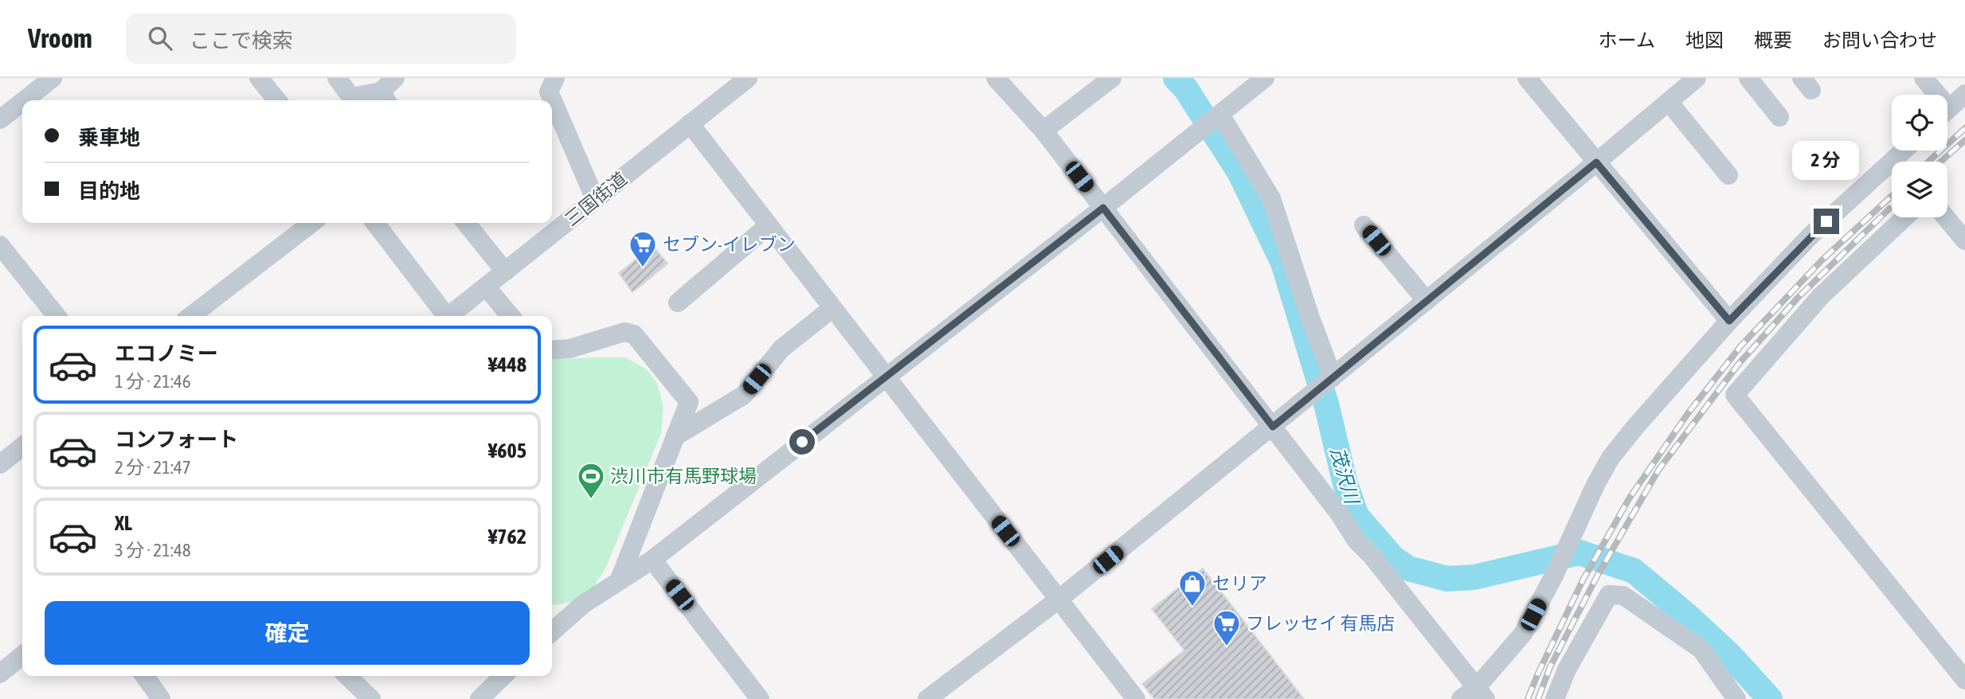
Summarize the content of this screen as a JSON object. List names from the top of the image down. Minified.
{"streets":{"street":["三国街道"]},"water":["茂沢川"],"places":{"supermarket":["セブン-イレブン","フレッセイ 有馬店"],"sports":["渋川市有馬野球場"],"shop":["セリア"]},"page":{"header":"Vroom","search":"ここで検索","nav":["ホーム","地図","概要","お問い合わせ"],"banner":["乗車地","目的地"],"bubble":"2 分","list":[{"name":"エコノミー","note":"1 分 · 21:46","value":"¥448"},{"name":"コンフォート","note":"2 分 · 21:47","value":"¥605"},{"name":"XL","note":"3 分 · 21:48","value":"¥762"}],"buttons":"確定"}}
